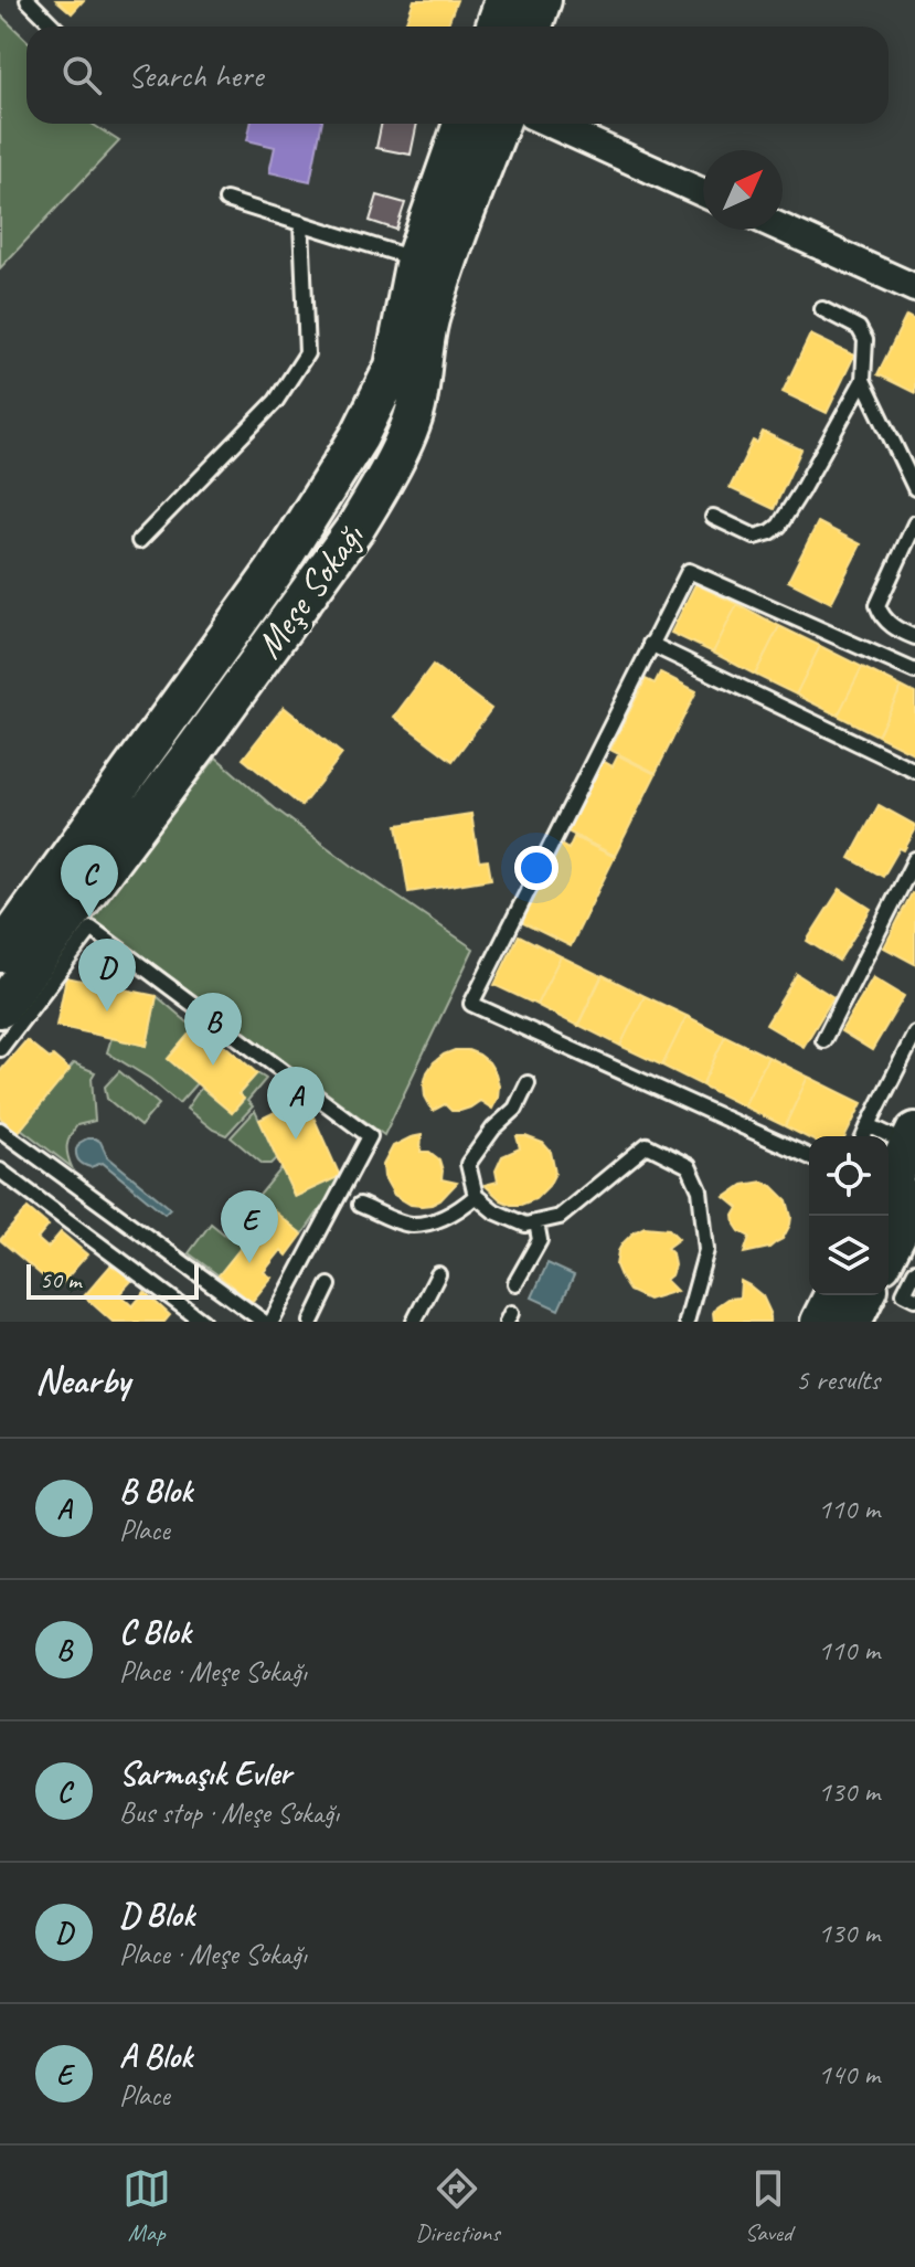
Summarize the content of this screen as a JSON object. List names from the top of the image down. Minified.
{"streets":{"street":["Meşe Sokağı"]},"scale_bar":"50 m","north":"top right","page":{"search":"Search here","pins":["C","D","B","A","E"],"scale":"50 m","heading":["Nearby","5 results"],"list":[{"mark":"A","name":"B Blok","note":"Place","value":"110 m"},{"mark":"B","name":"C Blok","note":"Place · Meşe Sokağı","value":"110 m"},{"mark":"C","name":"Sarmaşık Evler","note":"Bus stop · Meşe Sokağı","value":"130 m"},{"mark":"D","name":"D Blok","note":"Place · Meşe Sokağı","value":"130 m"},{"mark":"E","name":"A Blok","note":"Place","value":"140 m"}],"nav":["Map","Directions","Saved"]}}
